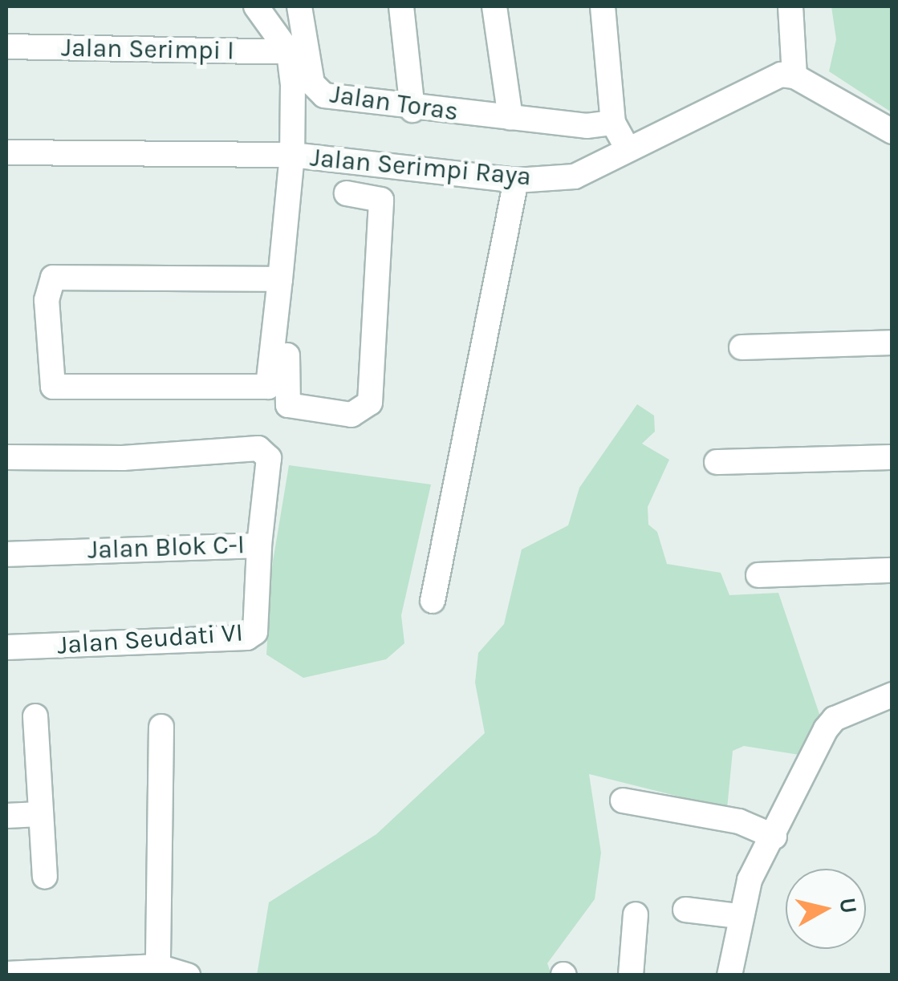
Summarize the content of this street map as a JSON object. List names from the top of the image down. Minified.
{"streets":{"street":["Jalan Serimpi I","Jalan Toras","Jalan Serimpi Raya","Jalan Blok C-I","Jalan Seudati VI"]},"crossings":[["Jalan Blok C-I","Jalan Seudati VI"]],"north":"right"}
